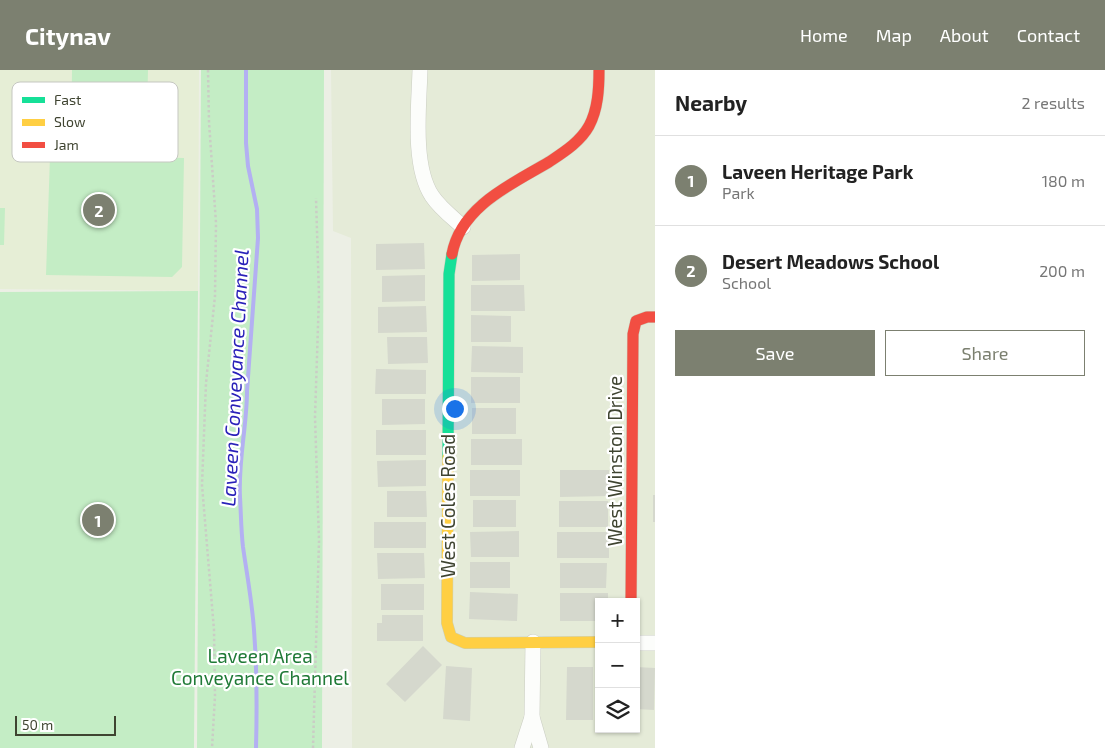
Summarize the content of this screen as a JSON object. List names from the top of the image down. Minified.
{"streets":{"street":["West Winston Drive","West Coles Road"]},"water":["Laveen Conveyance Channel"],"parks":["Laveen Area Conveyance Channel"],"legend":["Fast","Slow","Jam"],"scale_bar":"50 m","page":{"header":"Citynav","nav":["Home","Map","About","Contact"],"heading":["Nearby","2 results"],"list":[{"mark":"1","name":"Laveen Heritage Park","note":"Park","value":"180 m"},{"mark":"2","name":"Desert Meadows School","note":"School","value":"200 m"}],"pins":["2","1"],"buttons":["Save","Share"],"map_buttons":["+","−"],"scale":"50 m"}}
